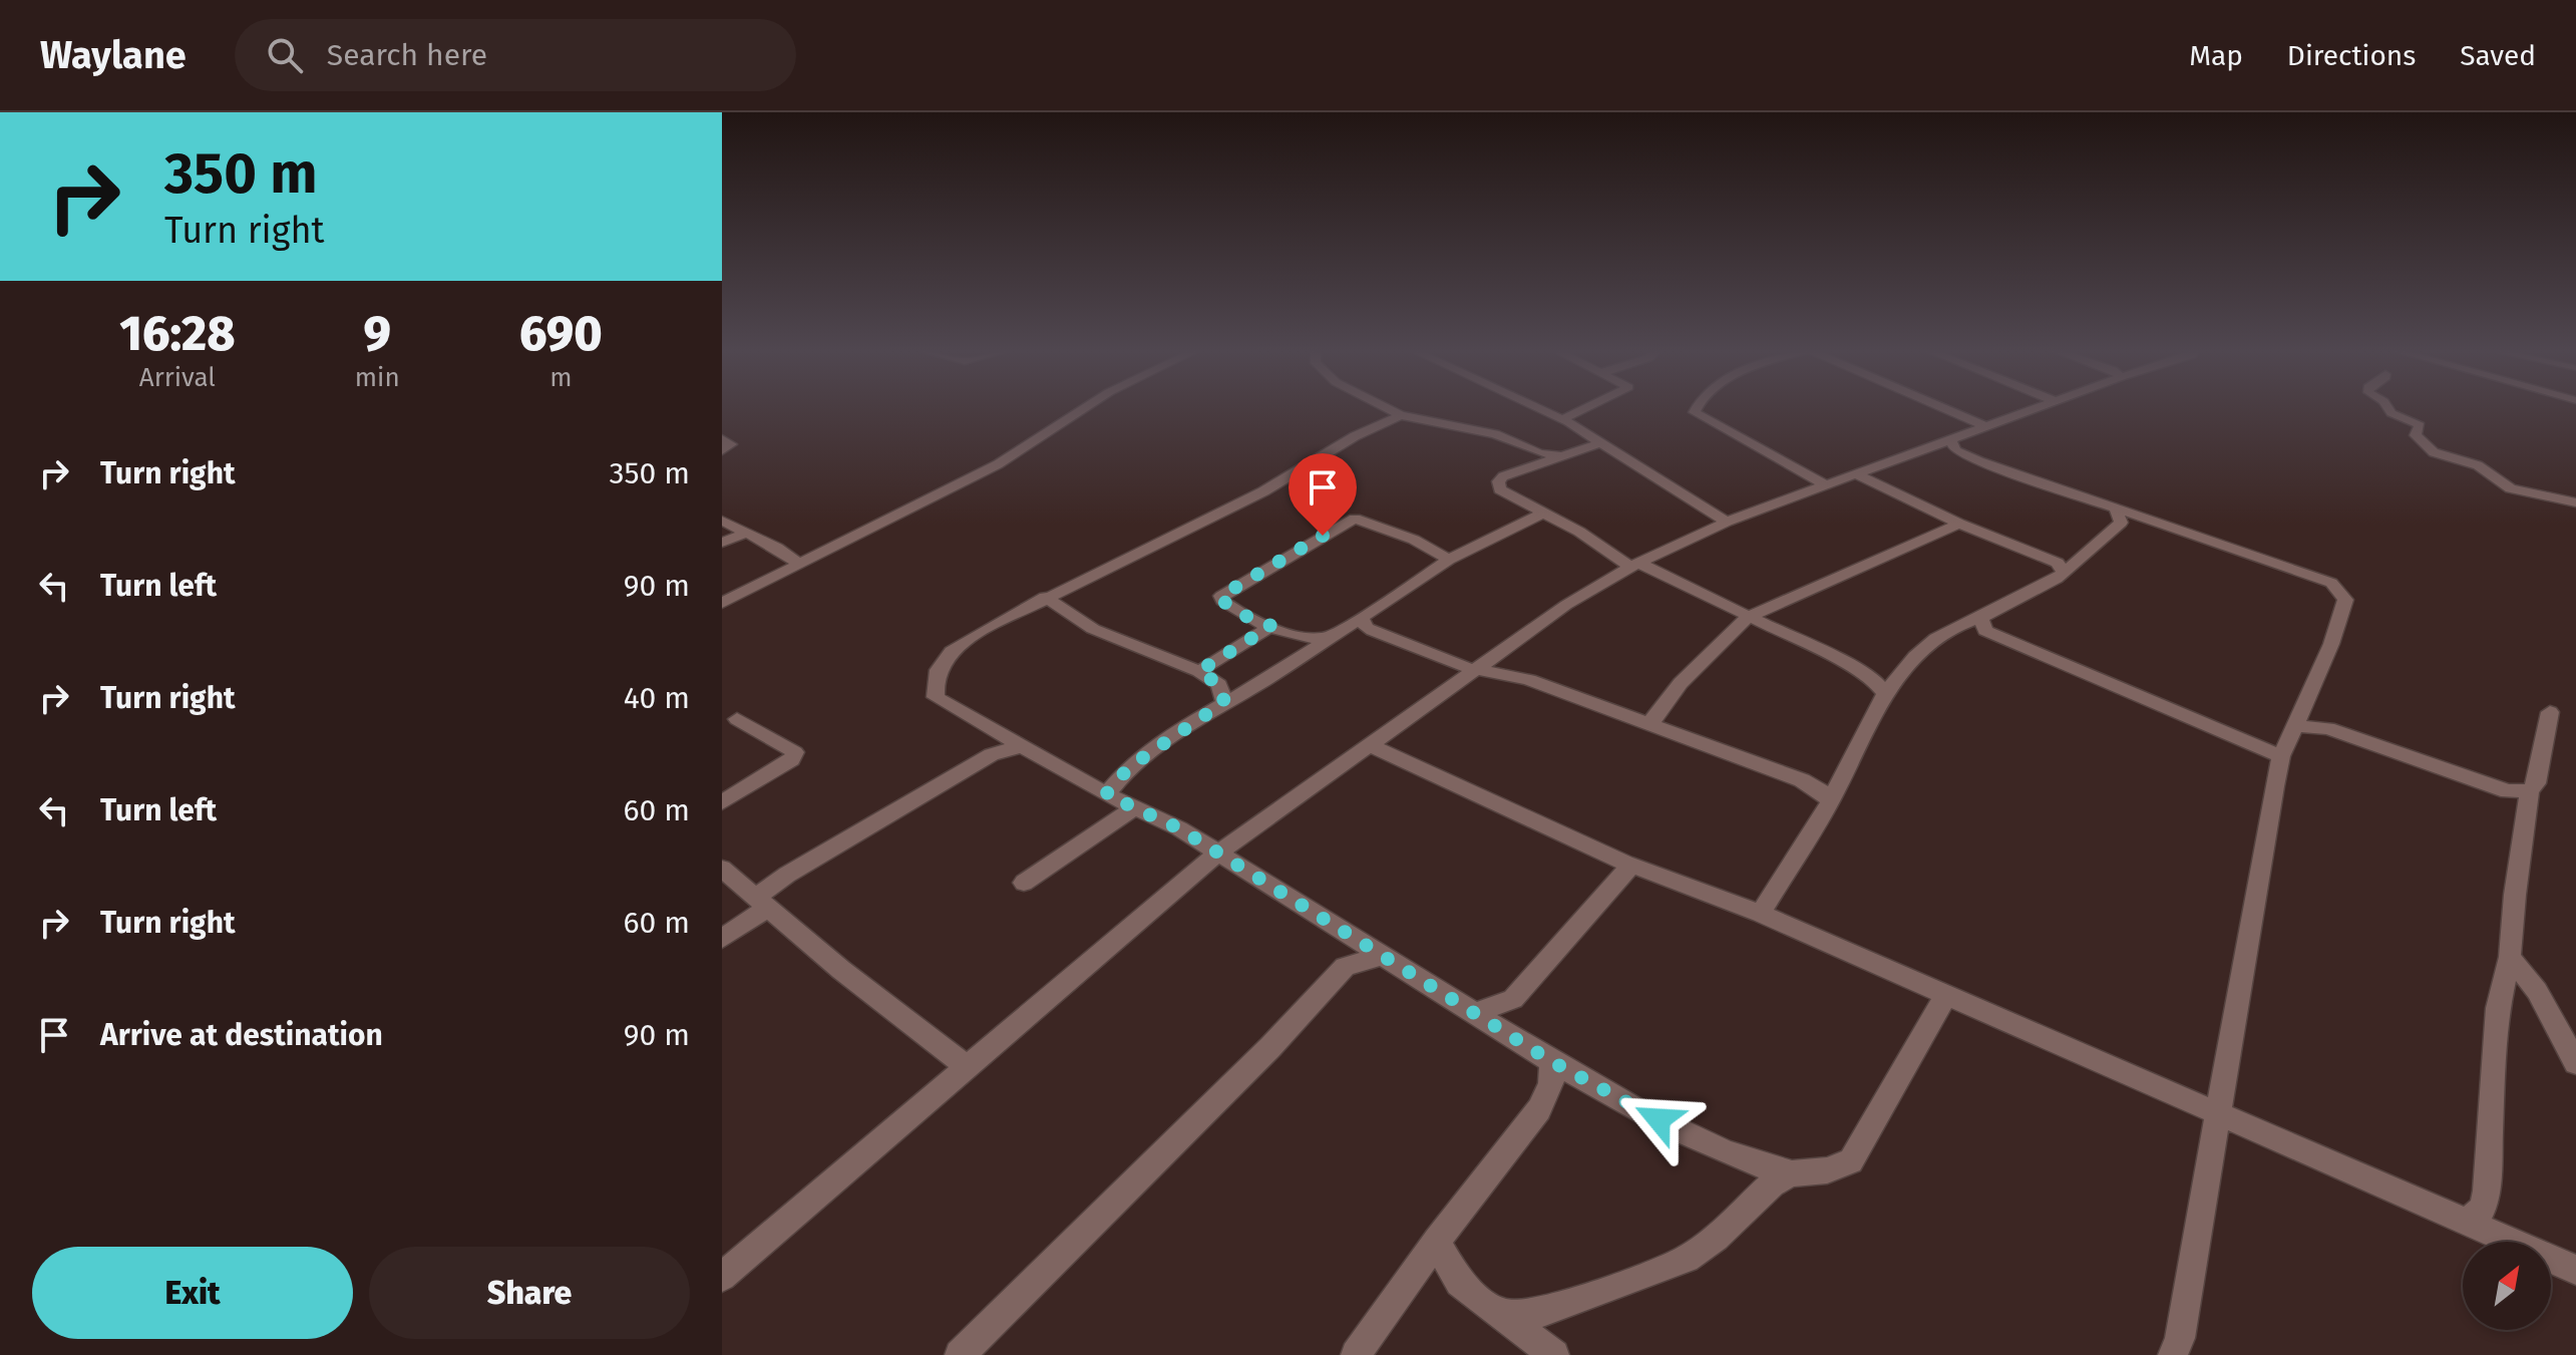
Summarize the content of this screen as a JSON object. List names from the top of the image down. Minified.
{"north":"top right","page":{"header":"Waylane","search":"Search here","nav":["Map","Directions","Saved"],"turn":["350 m","Turn right"],"eta":["16:28","Arrival","9","min","690","m"],"list":[{"name":"Turn right","value":"350 m"},{"name":"Turn left","value":"90 m"},{"name":"Turn right","value":"40 m"},{"name":"Turn left","value":"60 m"},{"name":"Turn right","value":"60 m"},{"name":"Arrive at destination","value":"90 m"}],"buttons":["Exit","Share"]}}
